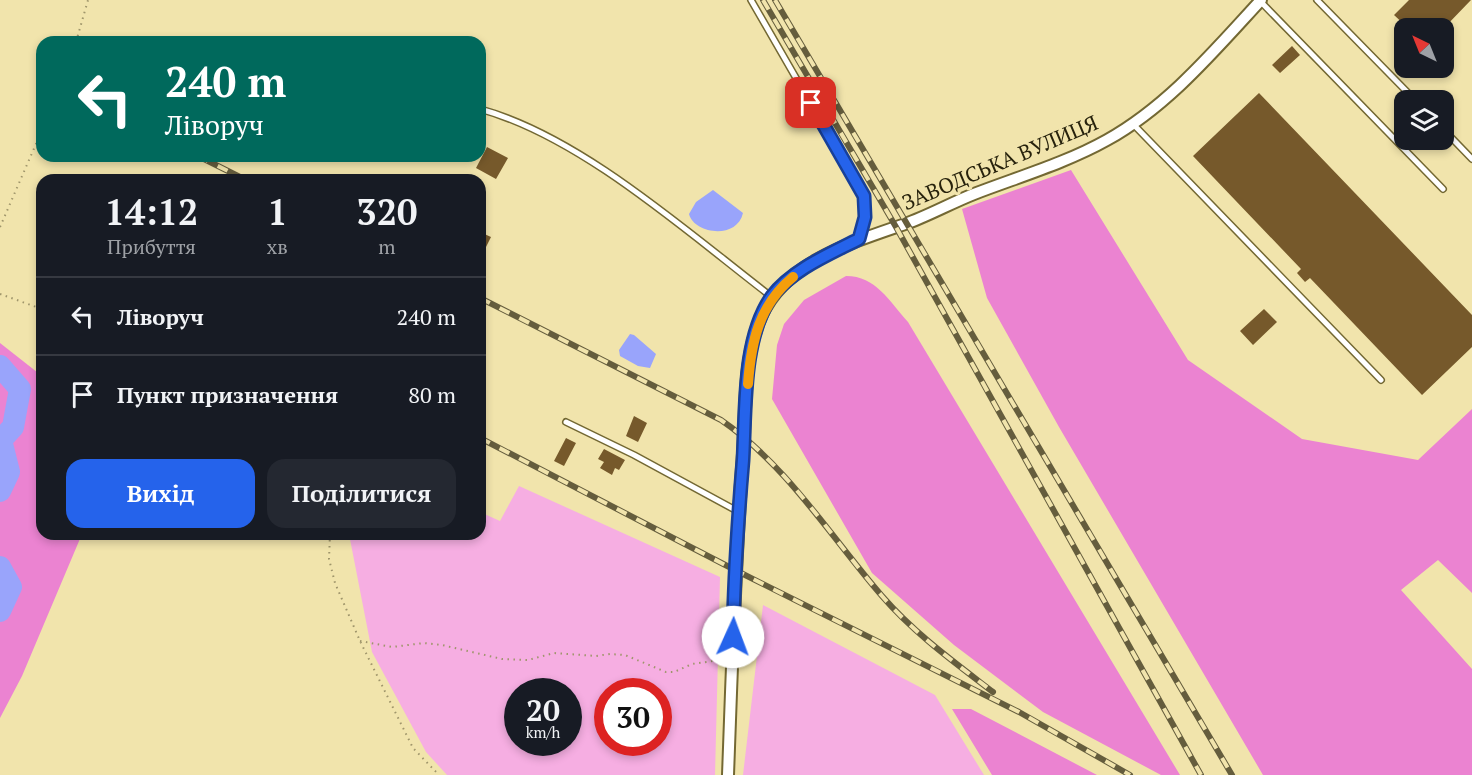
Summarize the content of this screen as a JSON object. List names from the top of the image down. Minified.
{"streets":{"street":["ЗАВОДСЬКА ВУЛИЦЯ"]},"north":"top left","page":{"turn":["240 m","Ліворуч"],"eta":["14:12","Прибуття","1","хв","320","m"],"list":[{"name":"Ліворуч","value":"240 m"},{"name":"Пункт призначення","value":"80 m"}],"buttons":["Вихід","Поділитися"],"speed":"20 km/h","limit":"30"}}
